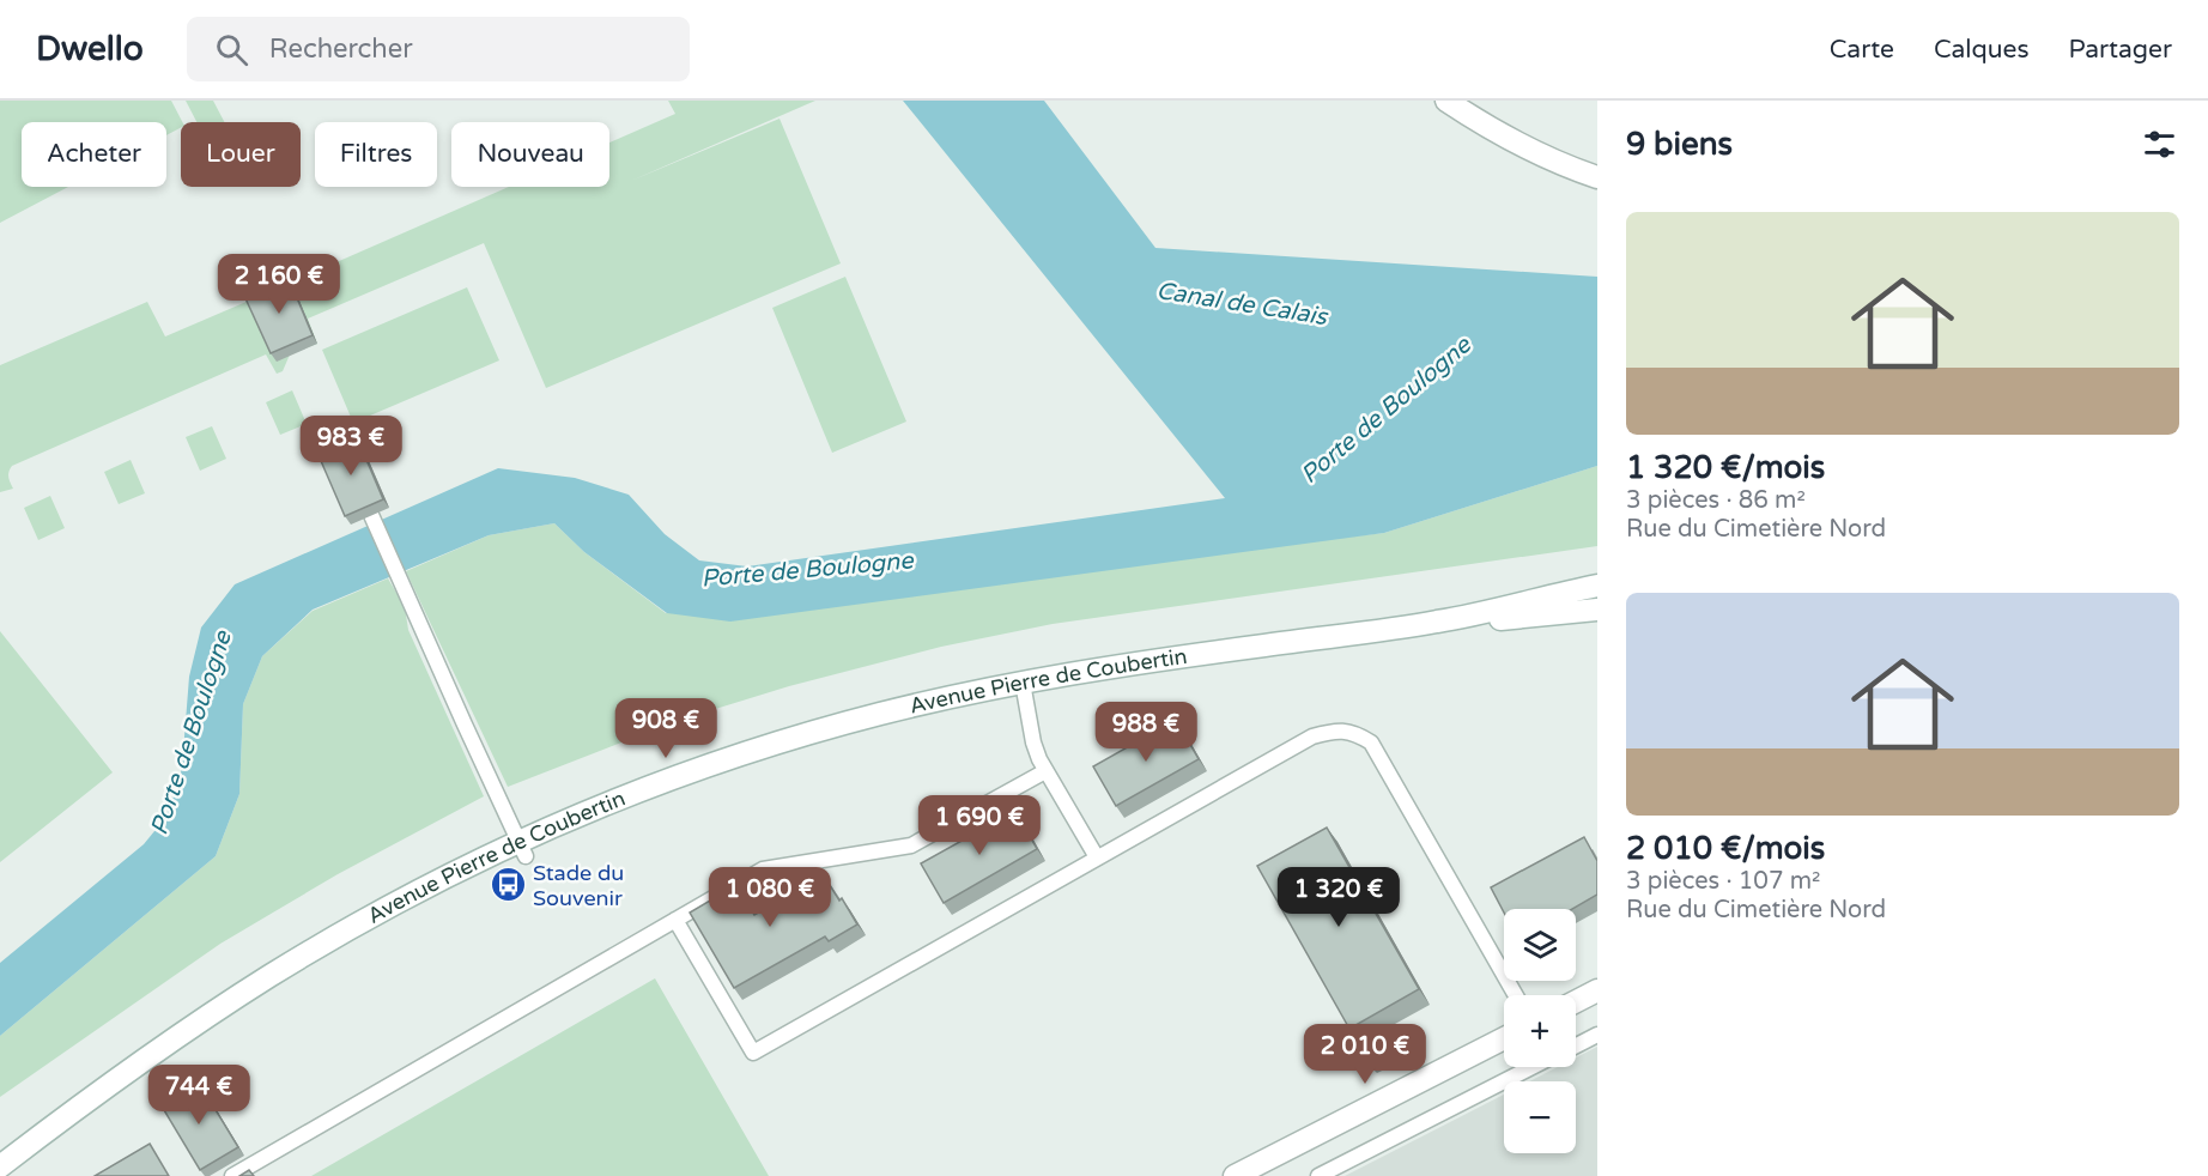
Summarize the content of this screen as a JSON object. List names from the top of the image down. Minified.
{"streets":{"street":["Avenue Pierre de Coubertin"]},"water":["Canal de Calais","Porte de Boulogne"],"places":{"bus stop":["Stade du Souvenir"]},"page":{"header":"Dwello","search":"Rechercher","nav":["Carte","Calques","Partager"],"heading":"9 biens","chip":["Acheter","Louer","Filtres","Nouveau"],"list":[{"name":"1 320 €/mois","note":"3 pièces · 86 m² · Rue du Cimetière Nord"},{"name":"2 010 €/mois","note":"3 pièces · 107 m² · Rue du Cimetière Nord"}],"price":["2 160 €","983 €","908 €","988 €","1 690 €","1 080 €","1 320 €","2 010 €","744 €"],"map_buttons":["+","−"]}}
